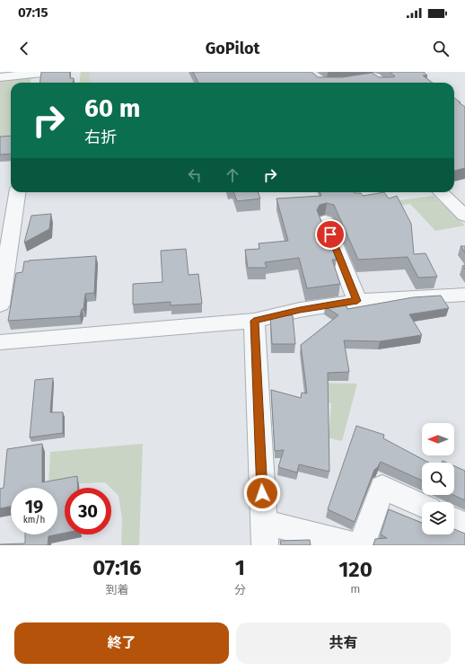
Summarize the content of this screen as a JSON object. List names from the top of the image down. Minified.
{"north":"left","page":{"status":"07:15","header":"GoPilot","turn":["60 m","右折"],"speed":"19 km/h","limit":"30","eta":["07:16","到着","1","分","120","m"],"buttons":["終了","共有"]}}
